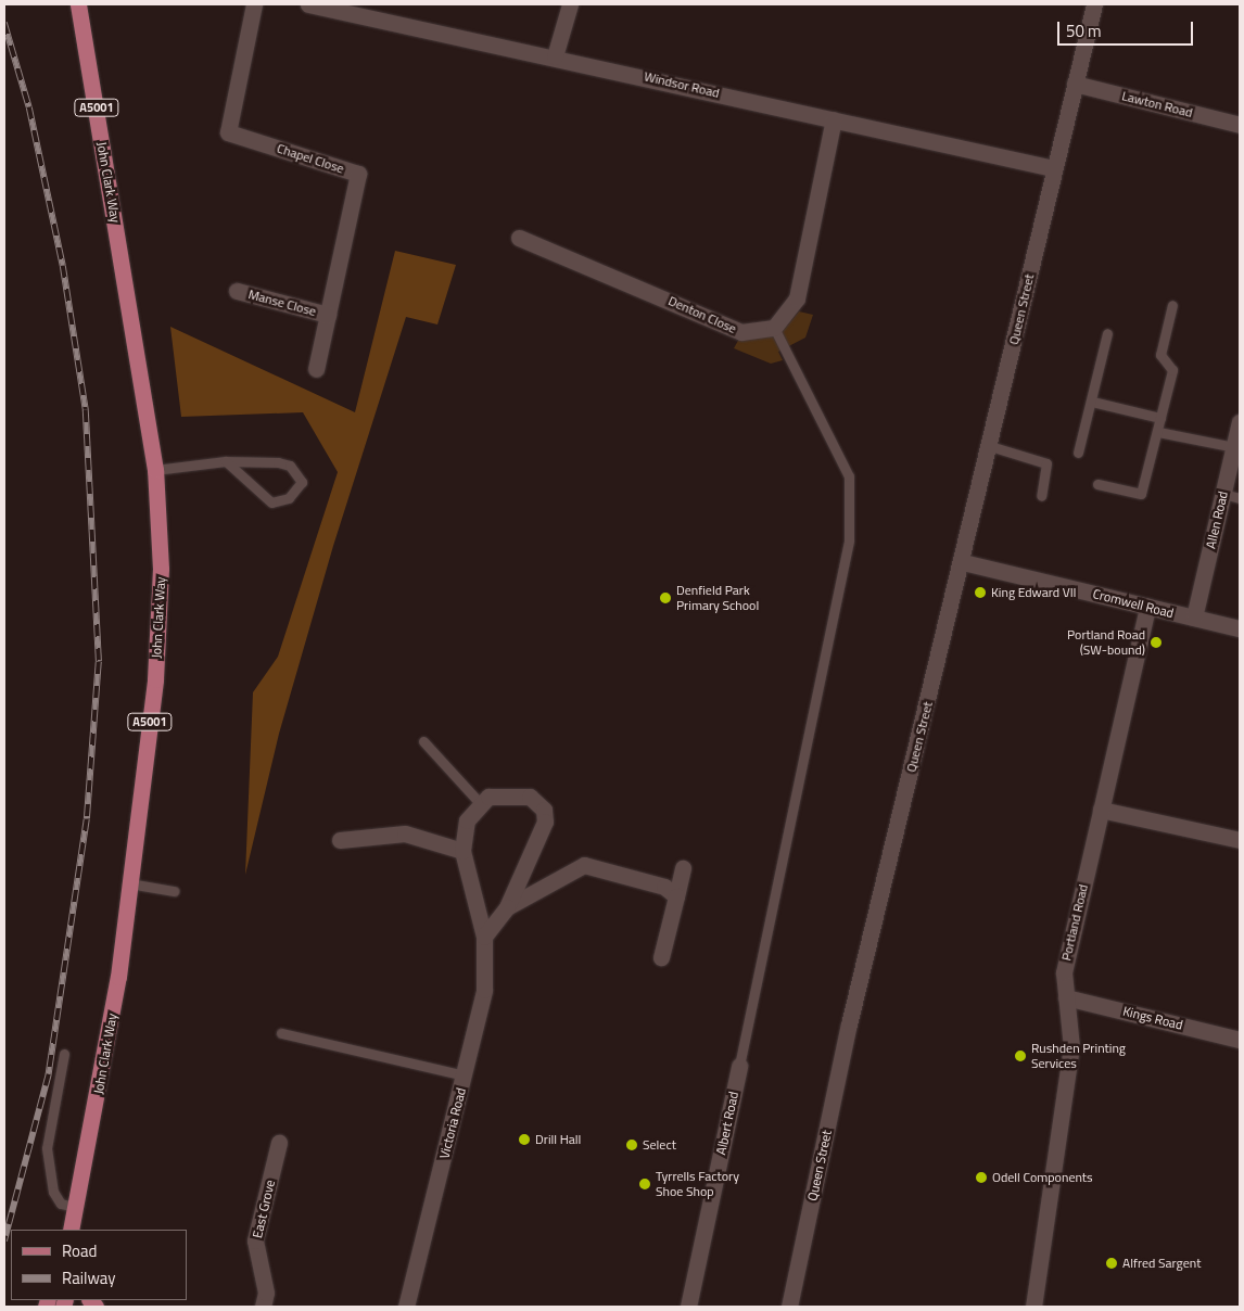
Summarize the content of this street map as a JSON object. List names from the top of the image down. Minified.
{"streets":{"main road":["A5001","John Clark Way"],"street":["Windsor Road","Lawton Road","Chapel Close","Manse Close","Queen Street","Denton Close","Allen Road","Cromwell Road","Portland Road","Kings Road","Victoria Road","Albert Road","East Grove"]},"crossings":[["Windsor Road","Queen Street"],["Lawton Road","Queen Street"],["Chapel Close","Manse Close"],["Queen Street","Cromwell Road"],["Allen Road","Cromwell Road"],["Cromwell Road","Portland Road"],["Portland Road","Kings Road"]],"places":["King Edward VII","Denfield Park Primary School","Portland Road (SW-bound)","Rushden Printing Services","Drill Hall","Select","Odell Components","Tyrrells Factory Shoe Shop","Alfred Sargent"],"legend":["Road","Railway"],"scale_bar":"50 m"}
